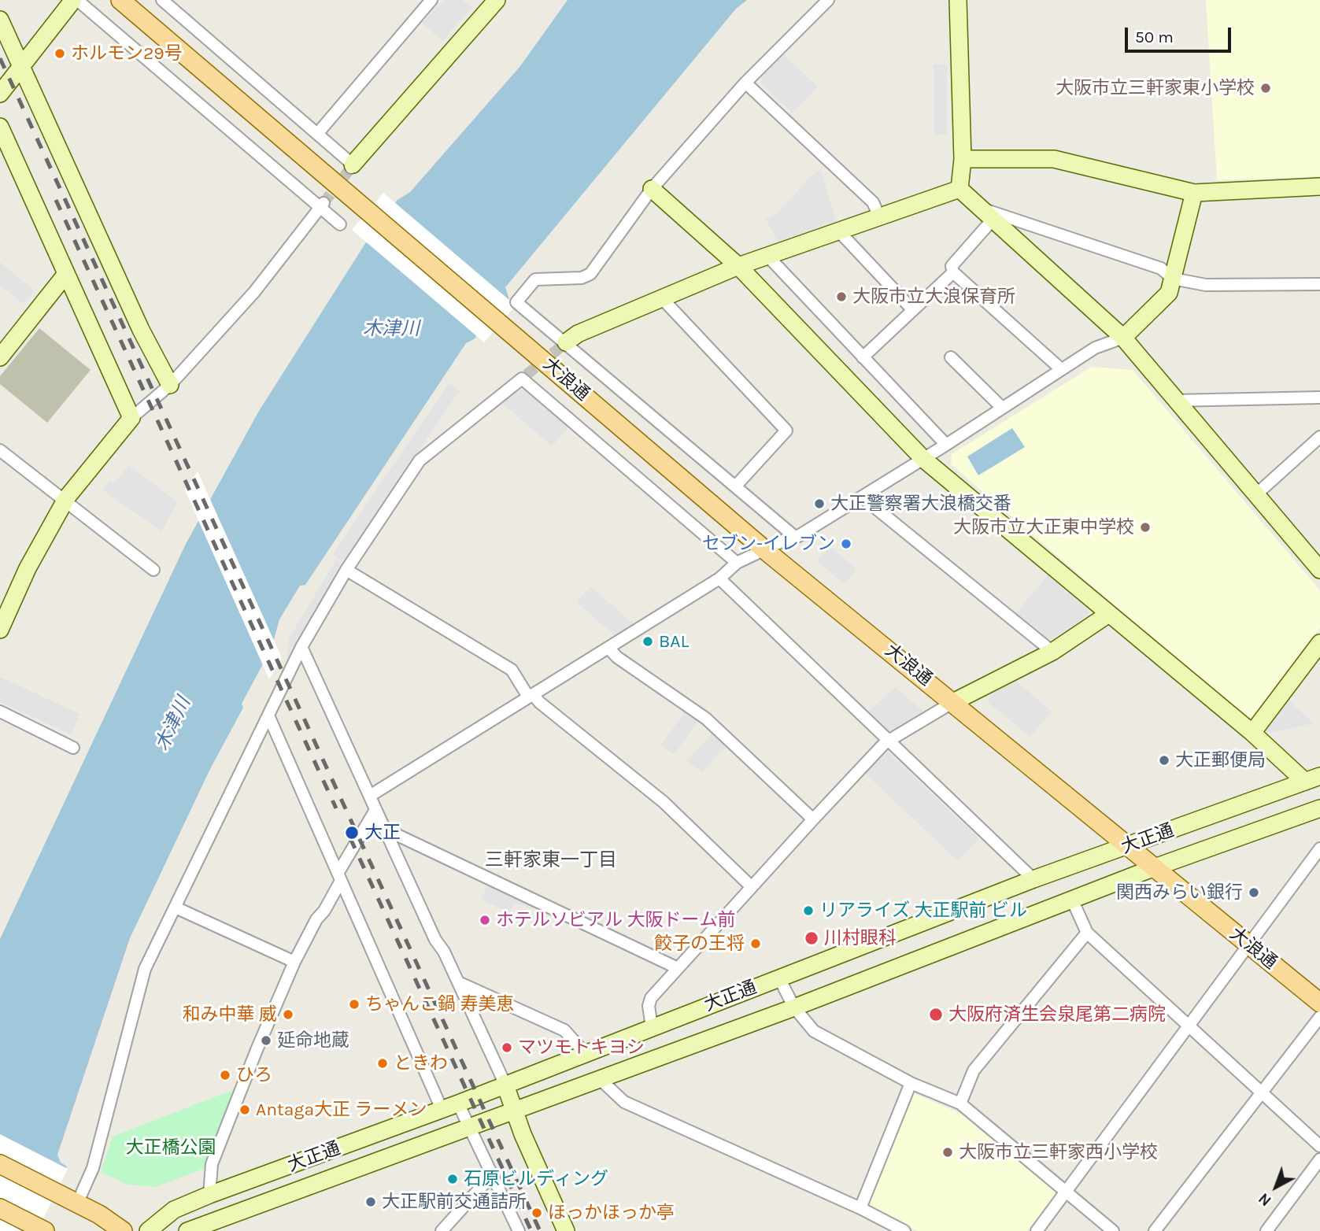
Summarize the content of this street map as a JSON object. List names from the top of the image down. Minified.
{"streets":{"main road":["大浪通"],"street":["大正通"]},"crossings":[["大浪通","大正通"]],"districts":["三軒家東一丁目"],"water":["木津川"],"parks":["大正橋公園"],"places":["ホルモン29号","大阪市立三軒家東小学校","大阪市立大浪保育所","大正警察署大浪橋交番","大阪市立大正東中学校","セブン-イレブン","BAL","大正郵便局","大正","関西みらい銀行","リアライズ 大正駅前 ビル","ホテルソビアル 大阪ドーム前","川村眼科","餃子の王将","ちゃんこ鍋 寿美恵","和み中華 威","大阪府済生会泉尾第二病院","延命地蔵","マツモトキヨシ","ときわ","ひろ","Antaga大正 ラーメン","大阪市立三軒家西小学校","石原ビルディング","大正駅前交通詰所","ほっかほっか亭"],"scale_bar":"50 m","north":"bottom left"}
